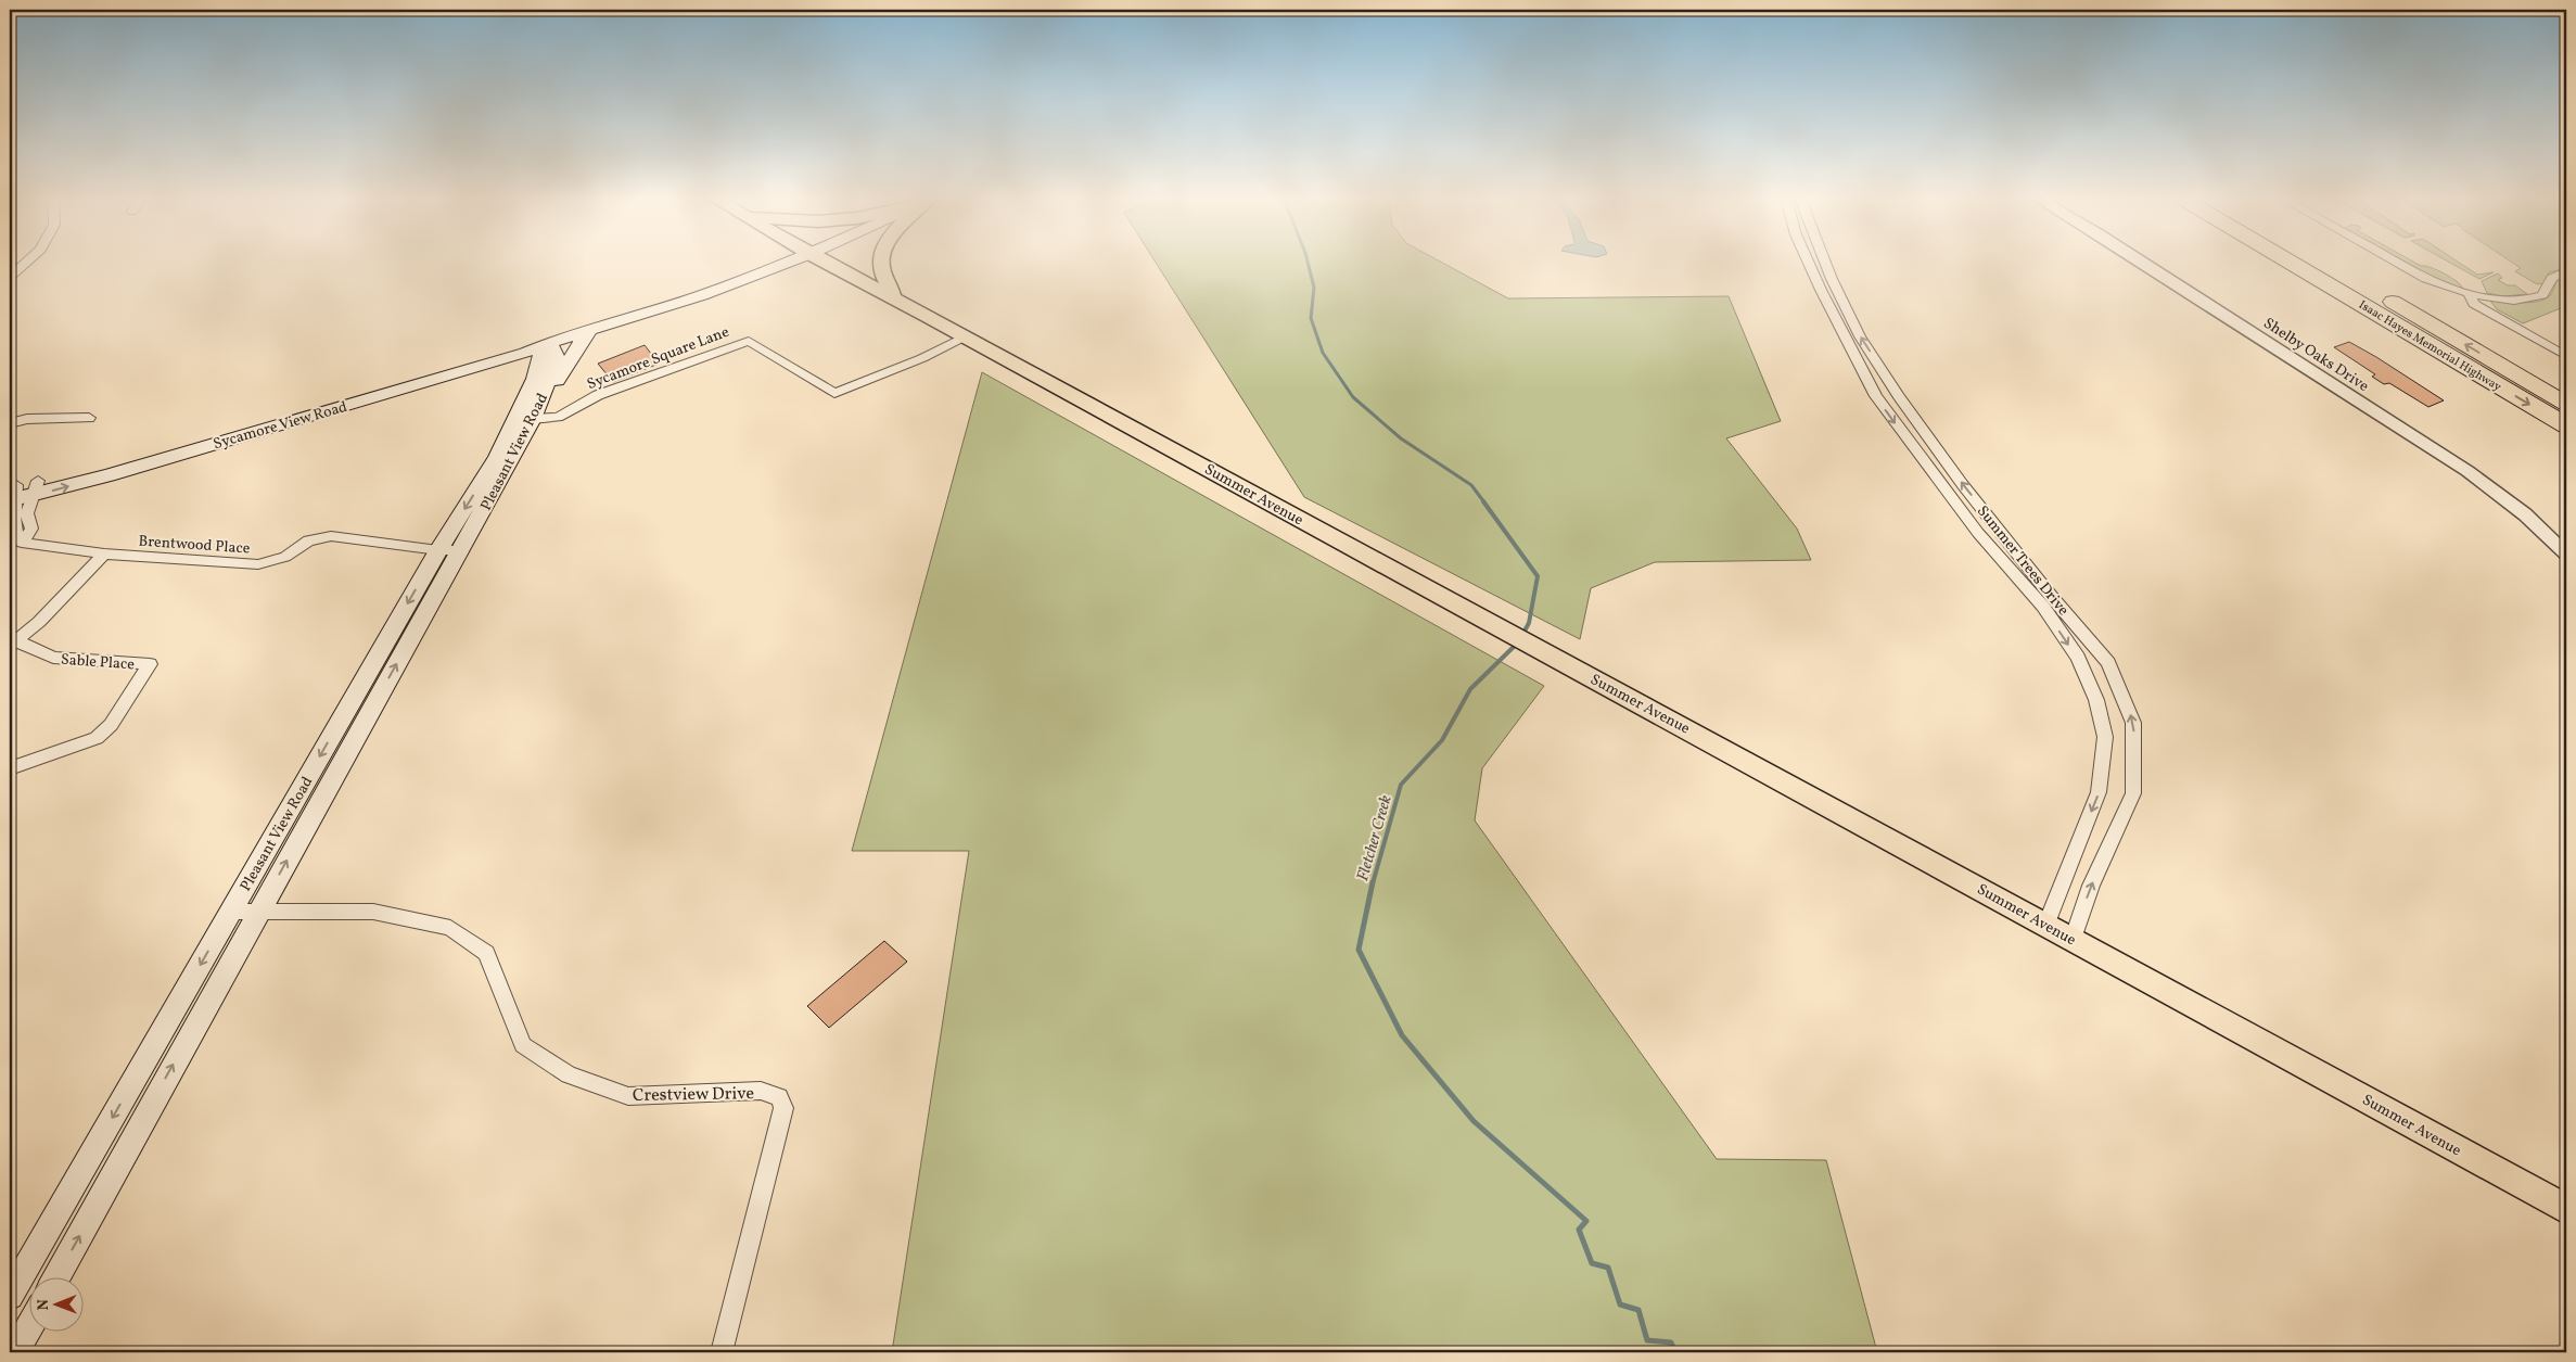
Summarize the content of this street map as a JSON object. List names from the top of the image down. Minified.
{"streets":{"highway":["Isaac Hayes Memorial Highway"],"main road":["Sycamore View Road","Pleasant View Road","Summer Avenue"],"street":["Shelby Oaks Drive","Sycamore Square Lane","Brentwood Place","Summer Trees Drive","Sable Place","Crestview Drive"]},"crossings":[["Sycamore Square Lane","Pleasant View Road"],["Sycamore Square Lane","Summer Avenue"],["Sycamore View Road","Pleasant View Road"],["Sycamore View Road","Brentwood Place"],["Pleasant View Road","Brentwood Place"],["Pleasant View Road","Crestview Drive"],["Summer Avenue","Summer Trees Drive"]],"water":["Fletcher Creek"],"north":"left"}
